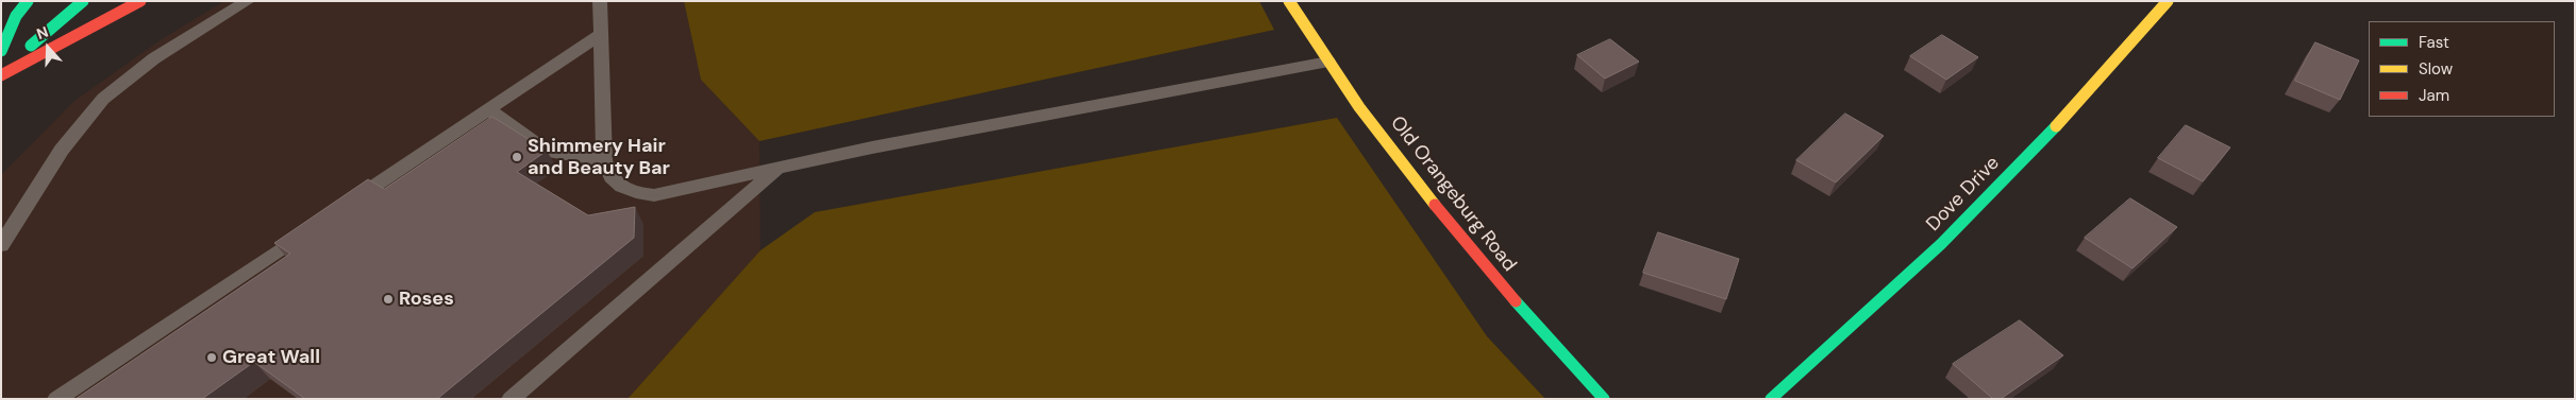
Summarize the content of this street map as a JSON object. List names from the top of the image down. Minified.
{"streets":{"street":["Old Orangeburg Road","Dove Drive"]},"places":["Shimmery Hair and Beauty Bar","Roses","Great Wall"],"legend":["Fast","Slow","Jam"],"north":"top"}
